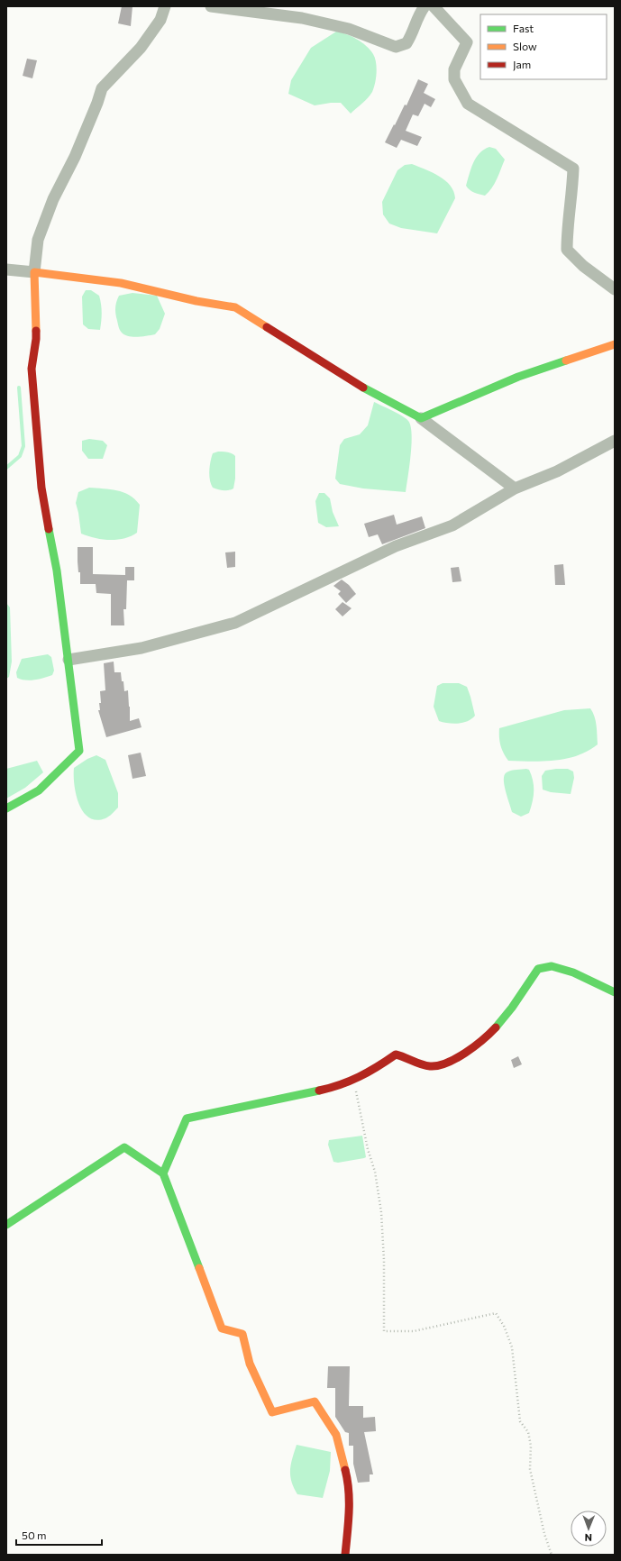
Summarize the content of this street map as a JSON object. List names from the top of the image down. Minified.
{"legend":["Fast","Slow","Jam"],"scale_bar":"50 m","north":"bottom"}
